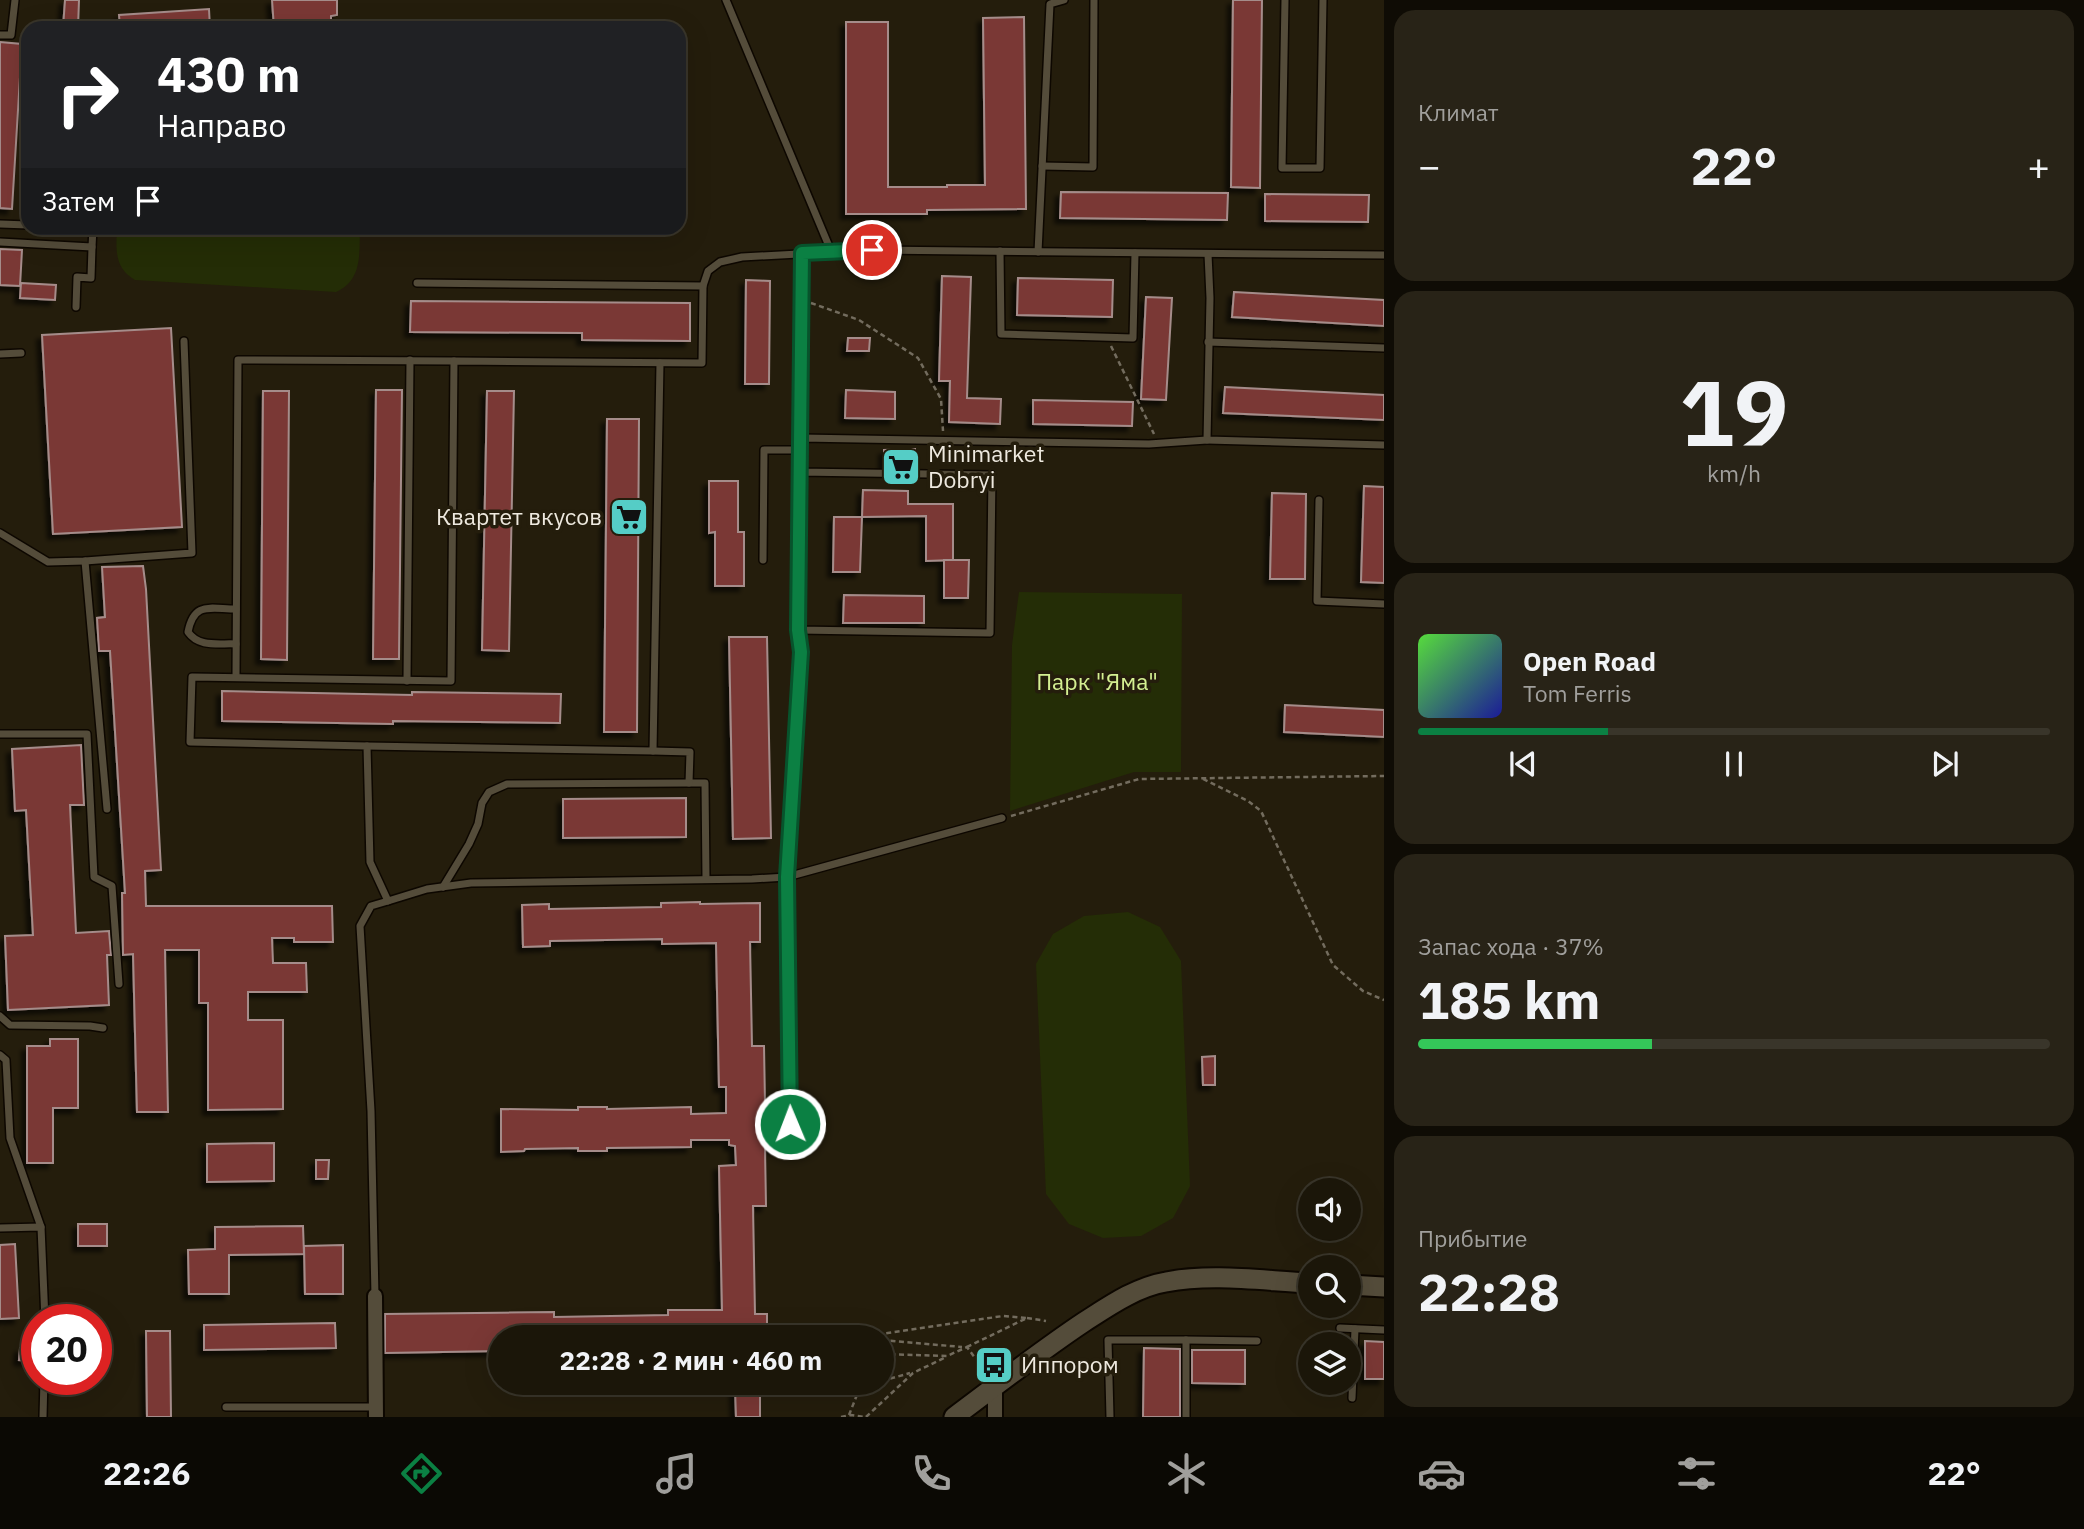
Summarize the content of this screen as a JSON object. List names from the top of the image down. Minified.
{"parks":["Парк \"Яма\""],"places":{"supermarket":["Minimarket Dobryi","Квартет вкусов"],"bus stop":["Иппором"]},"page":{"tile":["Климат",["19","km/h"],["Запас хода · 37%","185 km"],["Прибытие","22:28"]],"turn":["430 m","Направо"],"heat":["−","22°","+"],"then":"Затем","song":["Open Road","Tom Ferris"],"limit":"20","trip":"22:28 · 2 мин · 460 m","tabs":["22:26","22°"]}}
